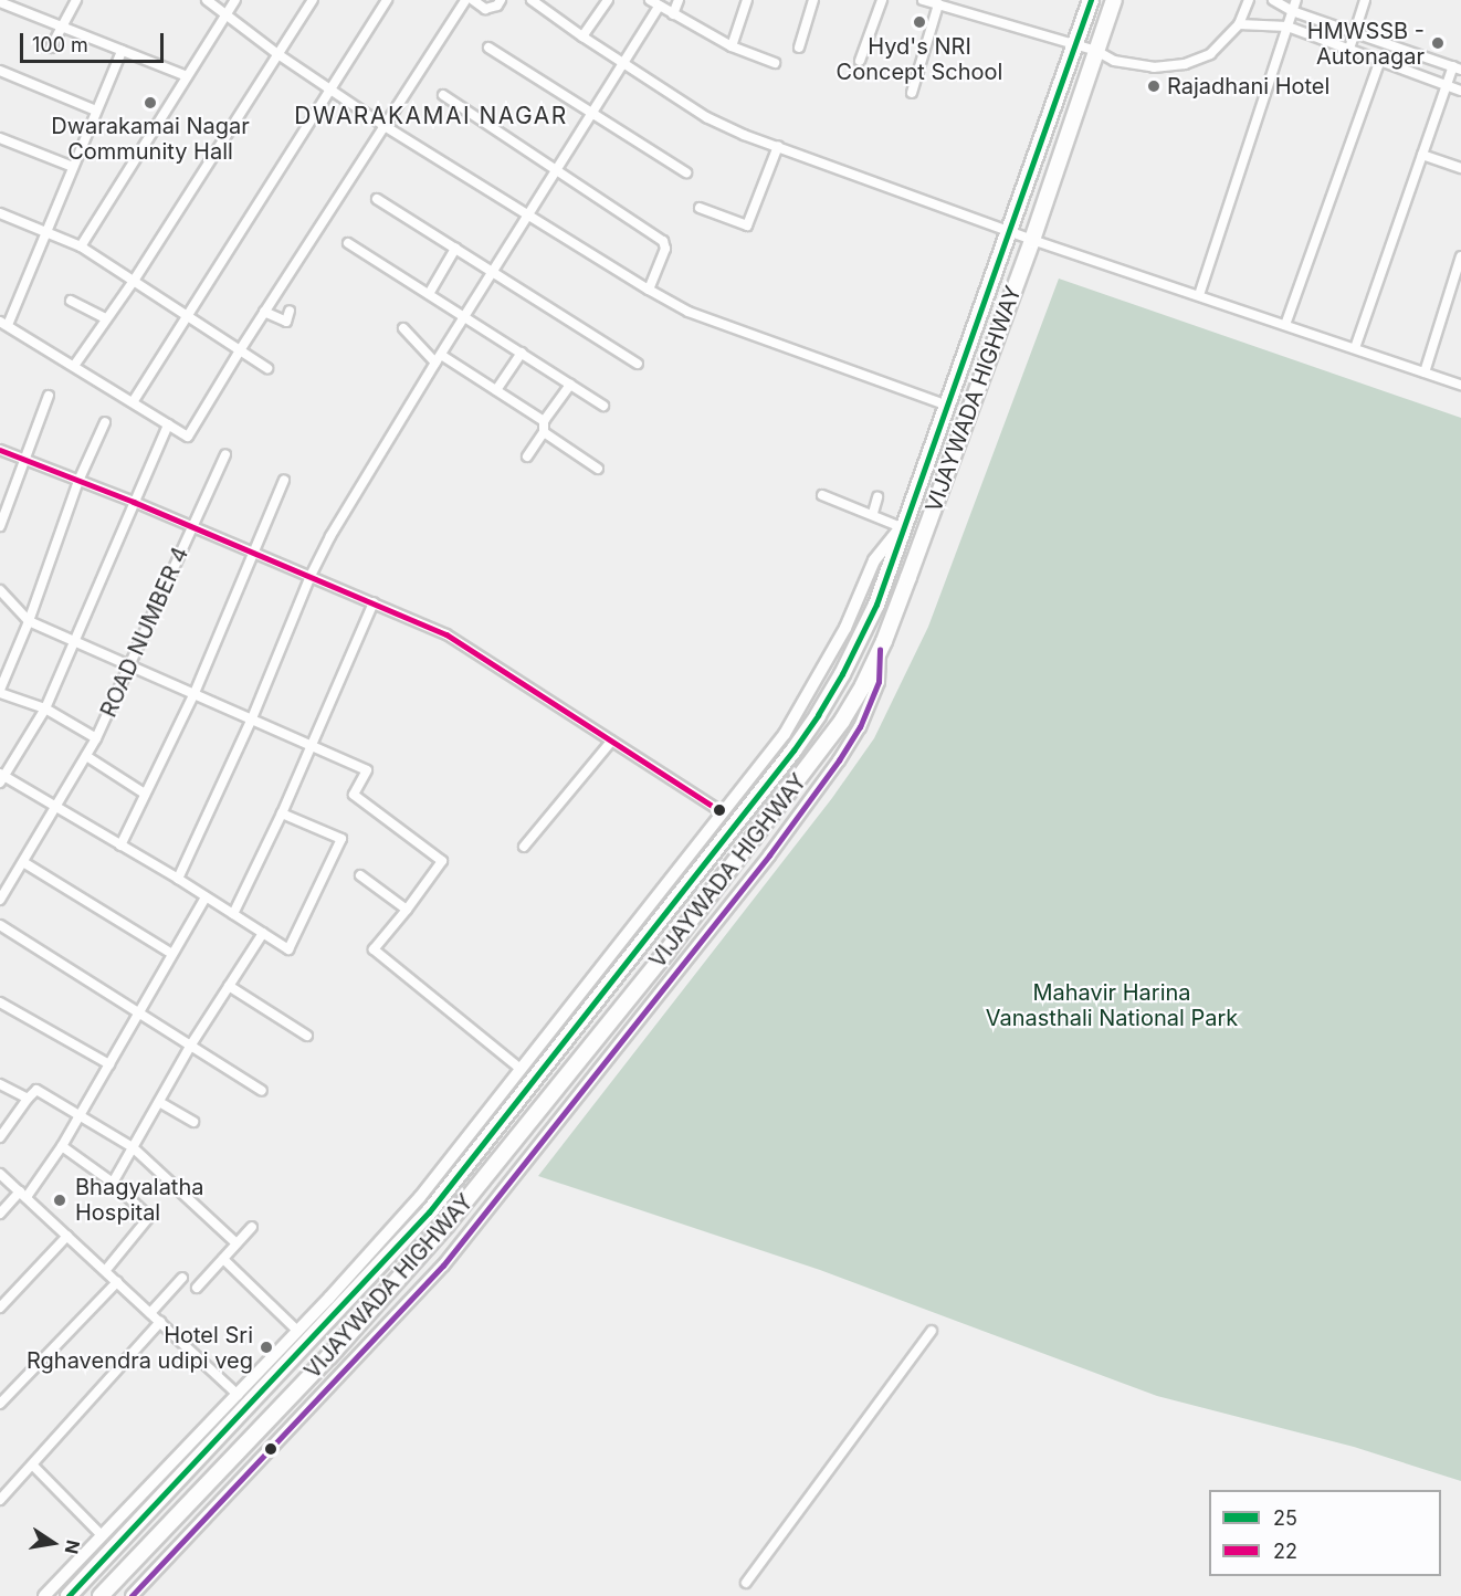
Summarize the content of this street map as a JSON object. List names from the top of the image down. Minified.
{"streets":{"highway":["VIJAYWADA HIGHWAY"],"street":["ROAD NUMBER 4"]},"districts":["DWARAKAMAI NAGAR"],"parks":["Mahavir Harina Vanasthali National Park"],"places":["Hyd's NRI Concept School","HMWSSB - Autonagar","Rajadhani Hotel","Dwarakamai Nagar Community Hall","Bhagyalatha Hospital","Hotel Sri Rghavendra udipi veg"],"lines":["transit line 25","transit line 22"],"legend":["25","22"],"scale_bar":"100 m","north":"right"}
